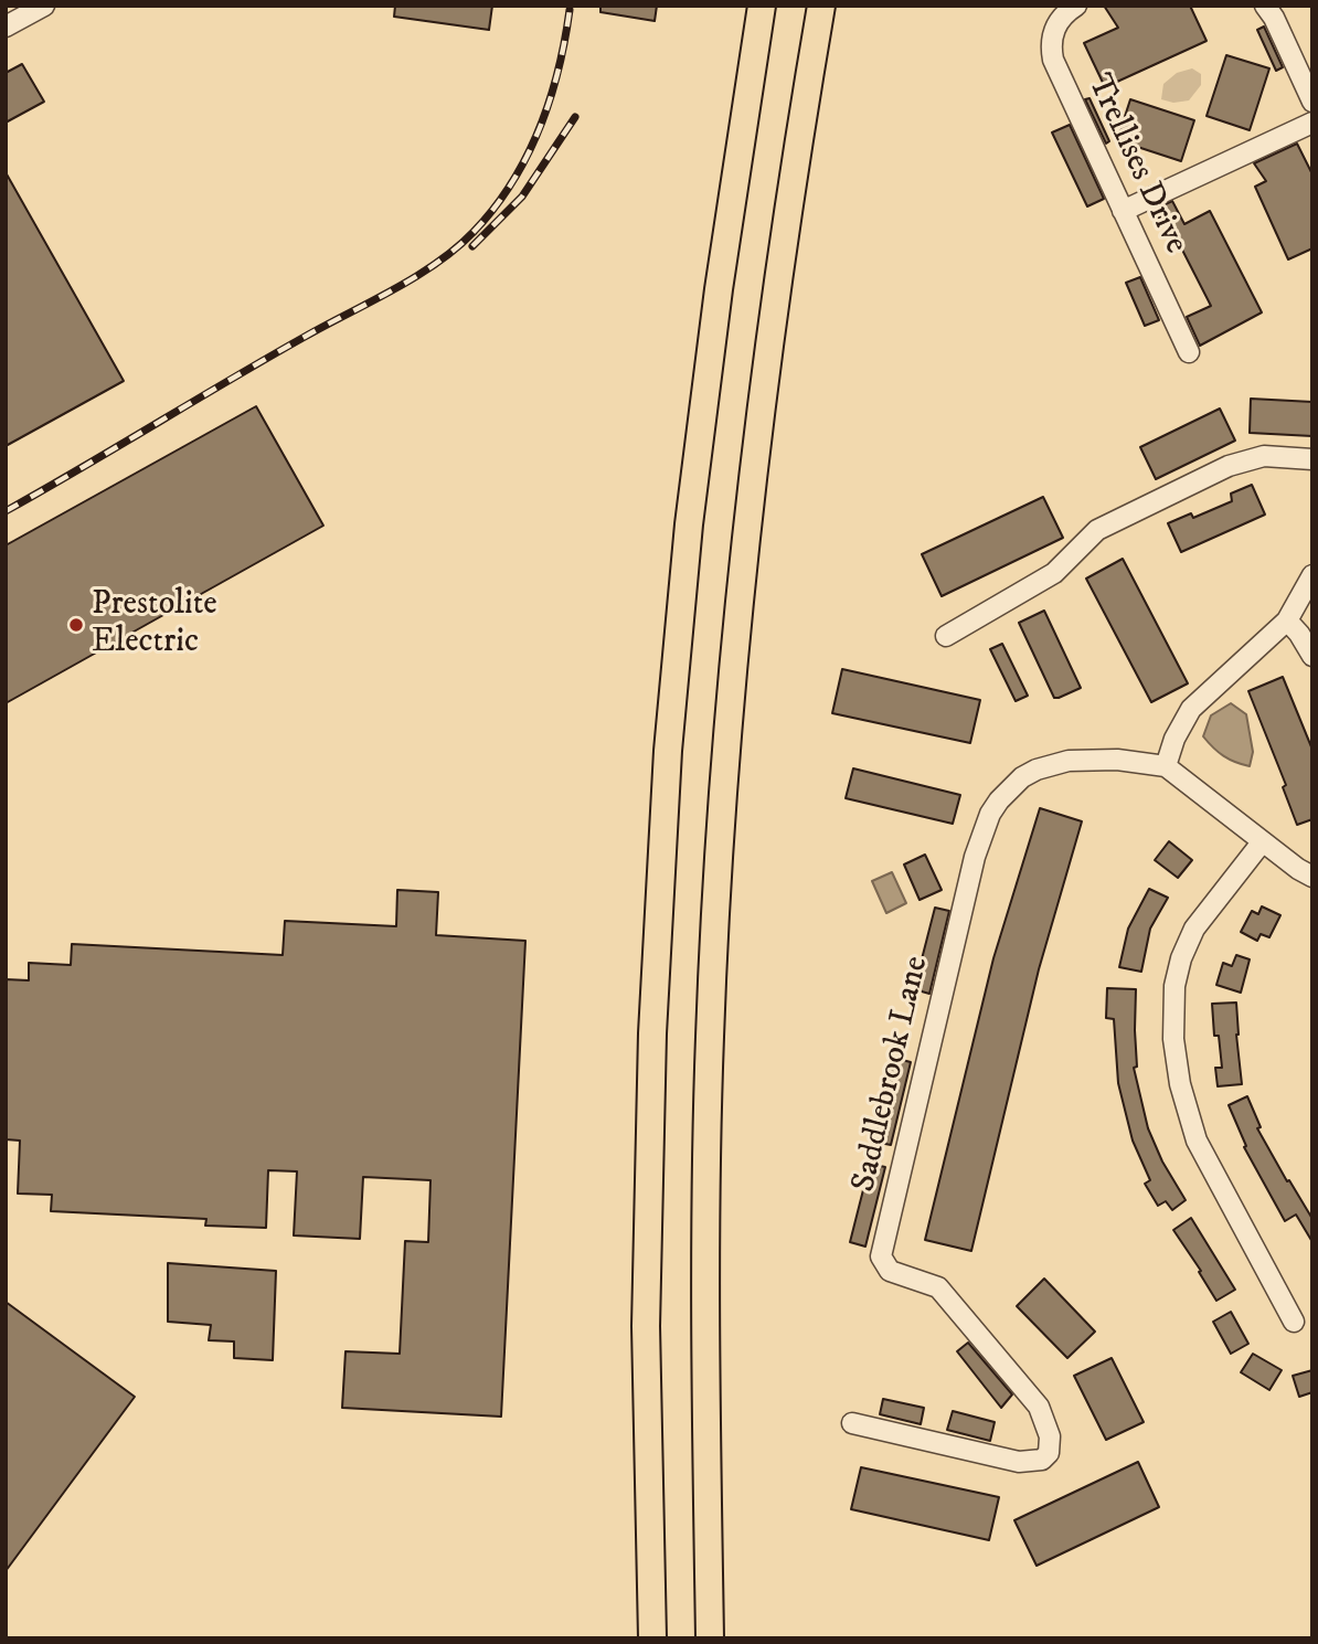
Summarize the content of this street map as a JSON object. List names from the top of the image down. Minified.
{"streets":{"street":["Trellises Drive","Saddlebrook Lane"]},"places":["Prestolite Electric"]}
